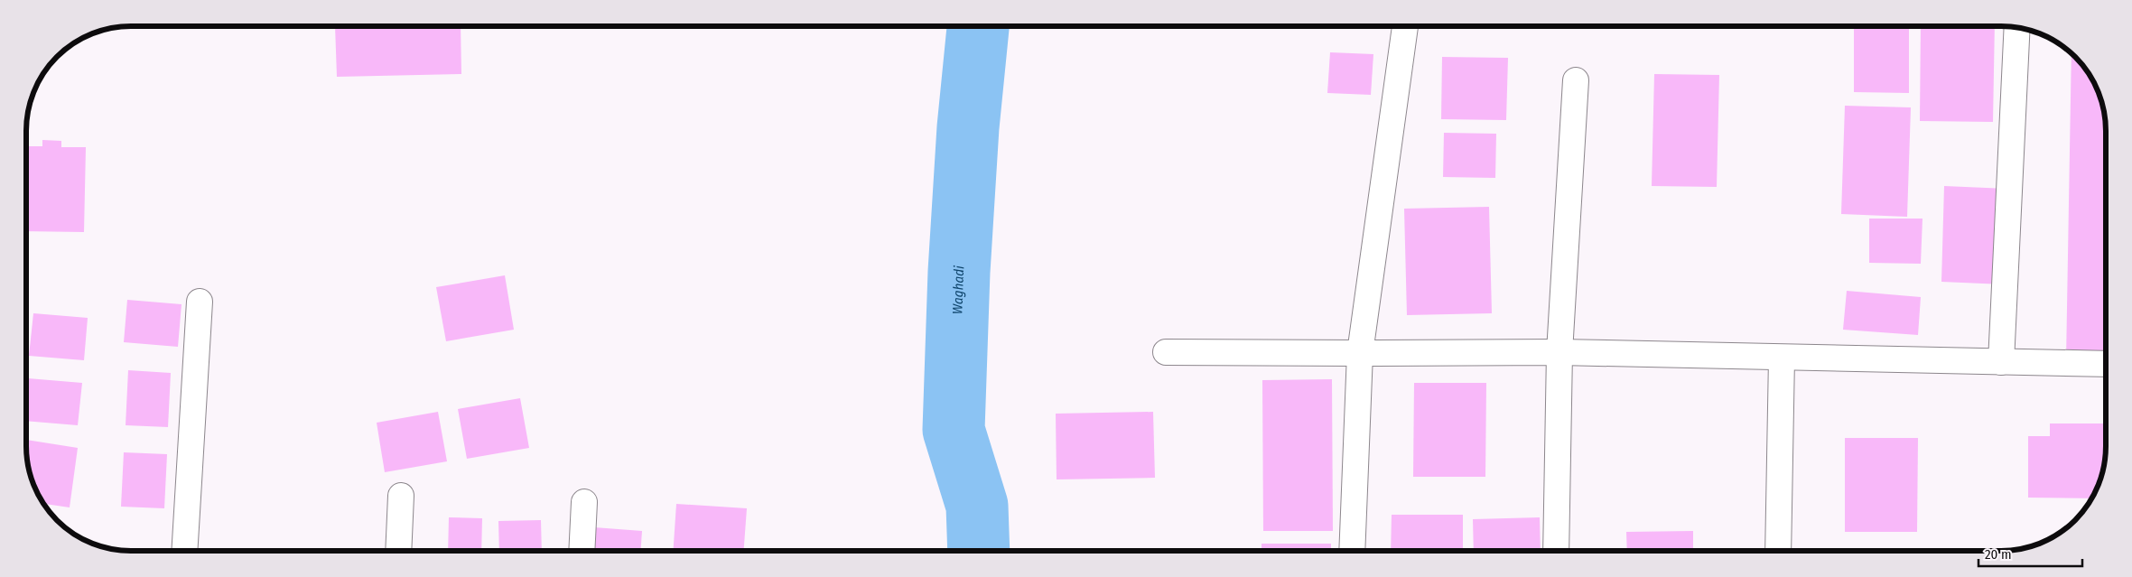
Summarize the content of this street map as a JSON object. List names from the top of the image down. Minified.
{"water":["Waghadi"],"scale_bar":"20 m"}
